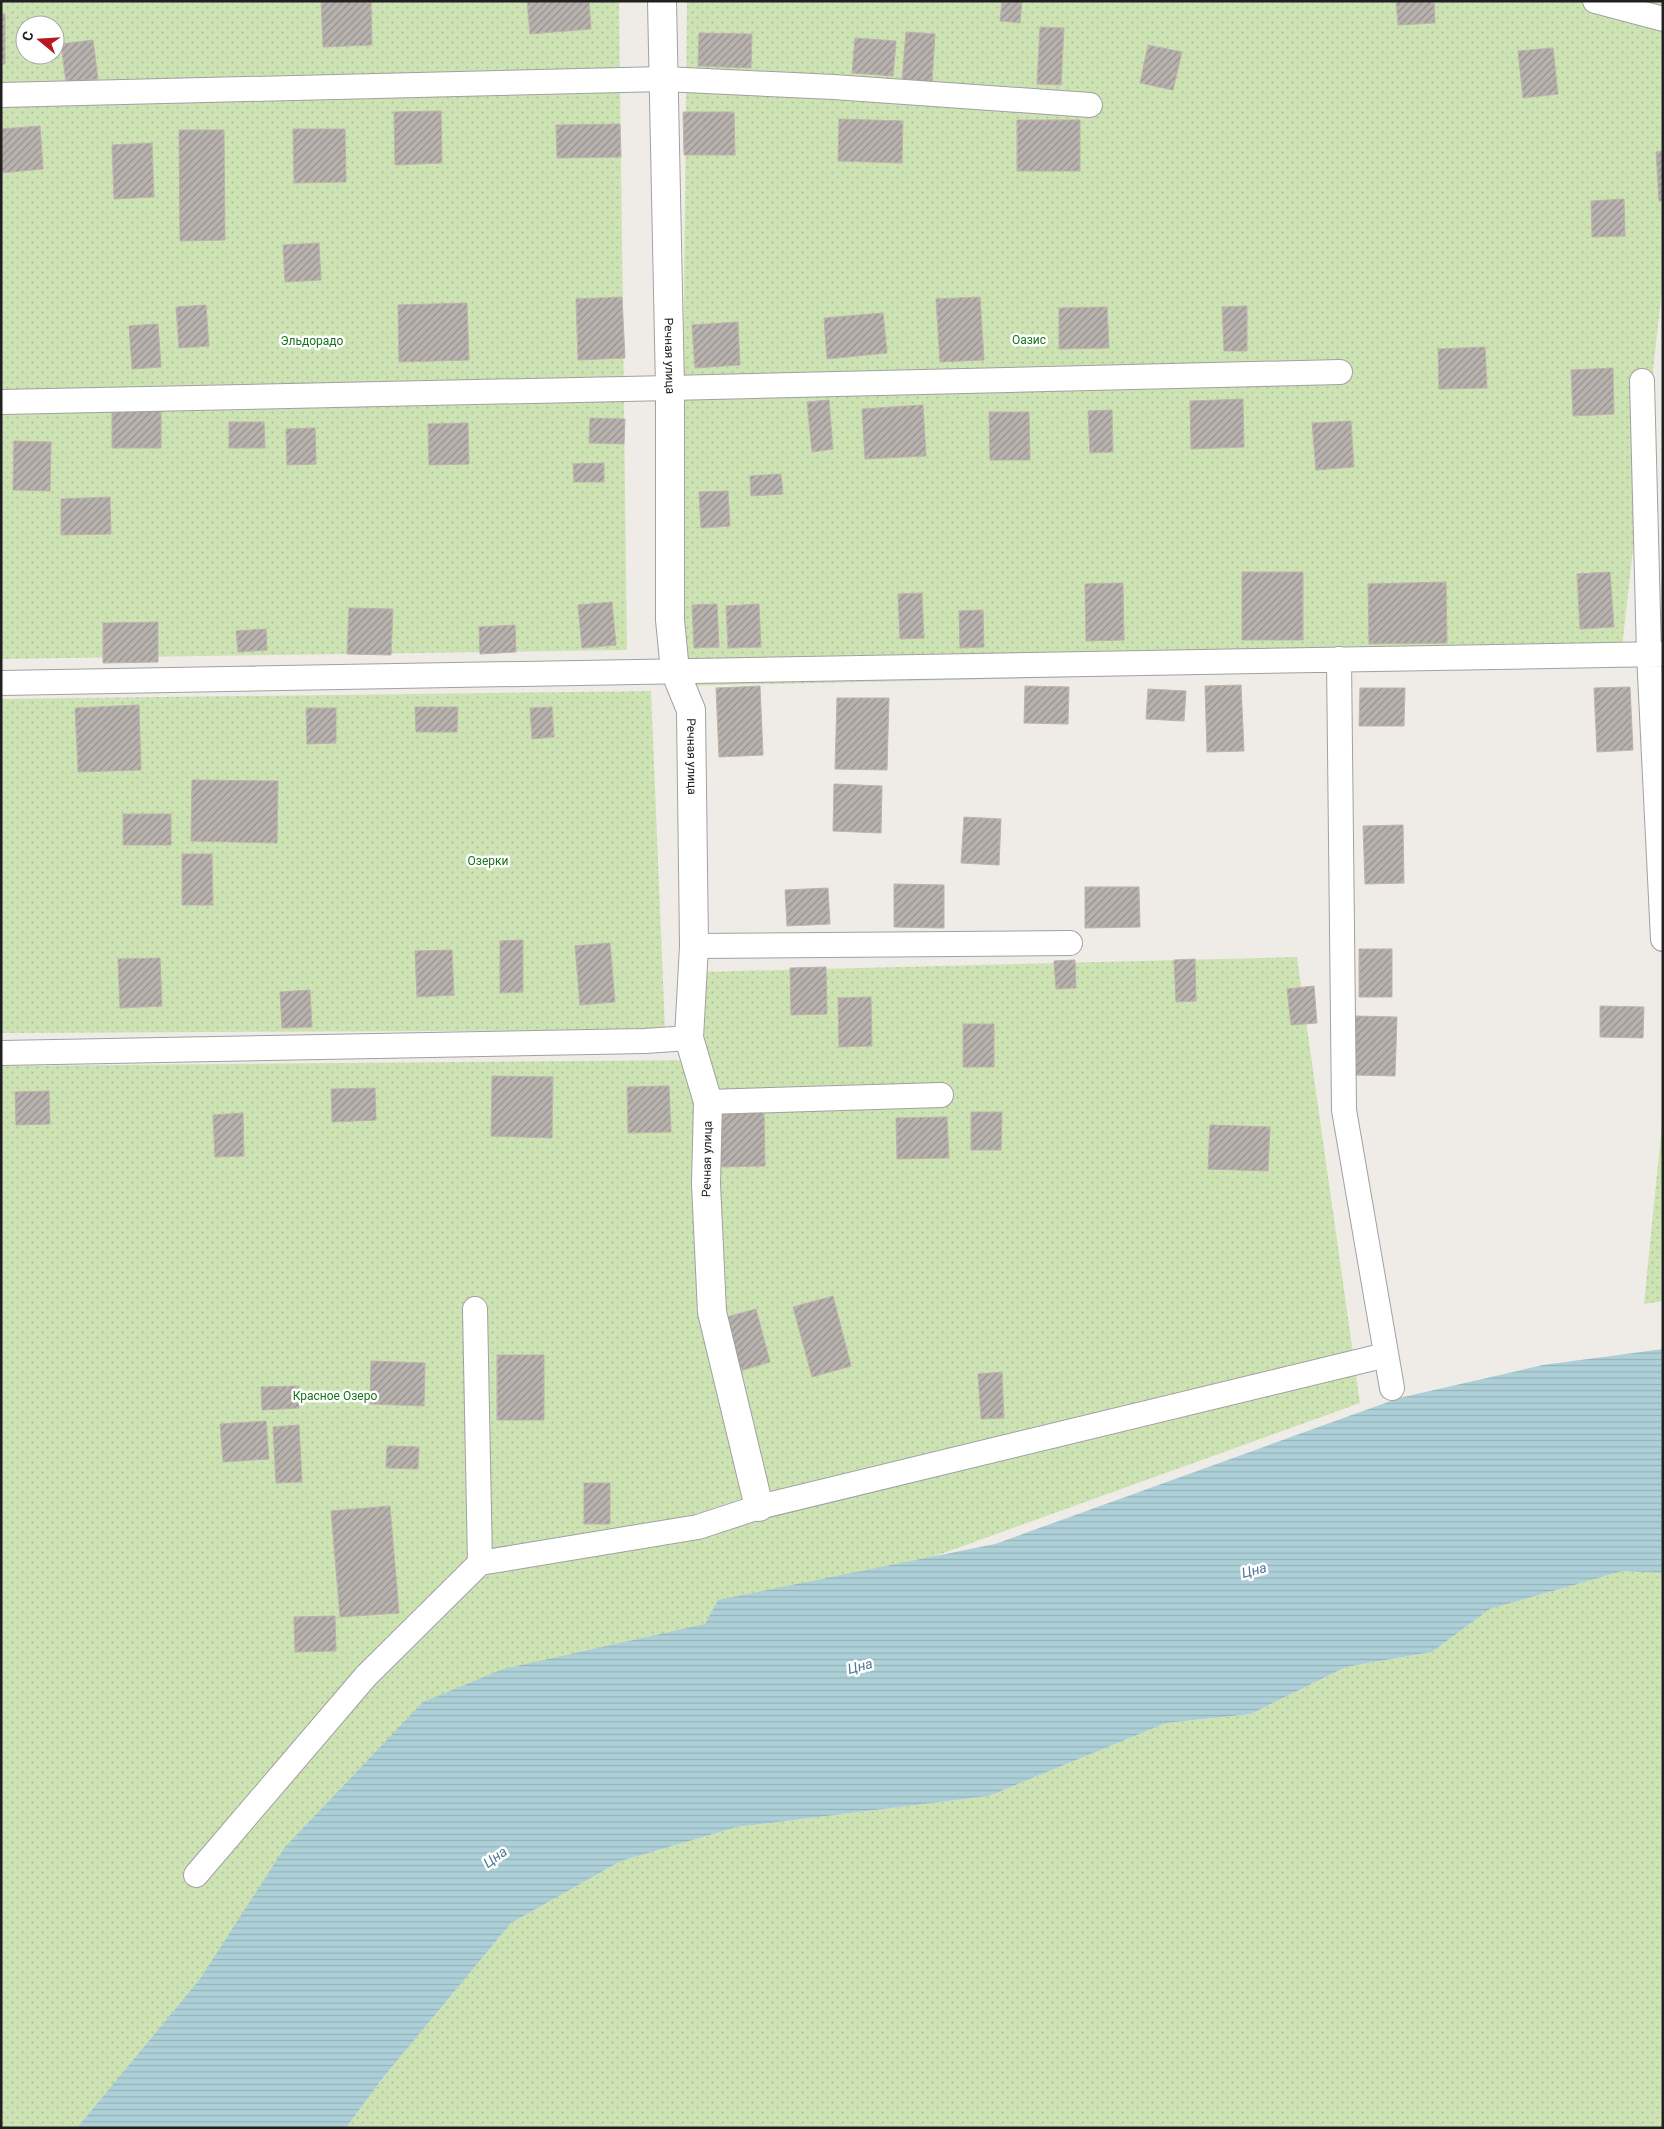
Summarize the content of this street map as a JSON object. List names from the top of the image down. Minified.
{"streets":{"street":["Речная улица"]},"water":["Цна"],"parks":["Оазис","Эльдорадо","Озерки","Красное Озеро"],"north":"left"}
